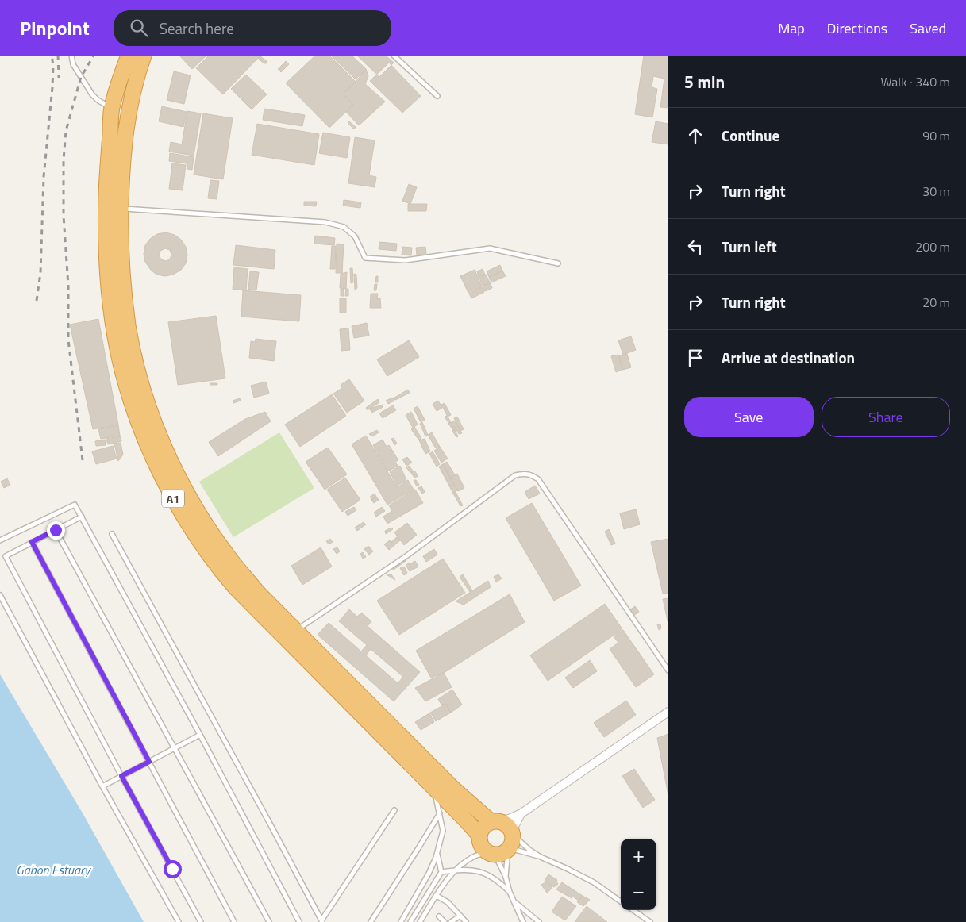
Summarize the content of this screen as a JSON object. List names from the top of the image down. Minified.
{"streets":{"highway":["A1"]},"water":["Gabon Estuary"],"page":{"header":"Pinpoint","search":"Search here","nav":["Map","Directions","Saved"],"heading":["5 min","Walk · 340 m"],"list":[["Continue","90 m"],["Turn right","30 m"],["Turn left","200 m"],["Turn right","20 m"],"Arrive at destination"],"buttons":["Save","Share"],"map_buttons":["+","−"]}}
